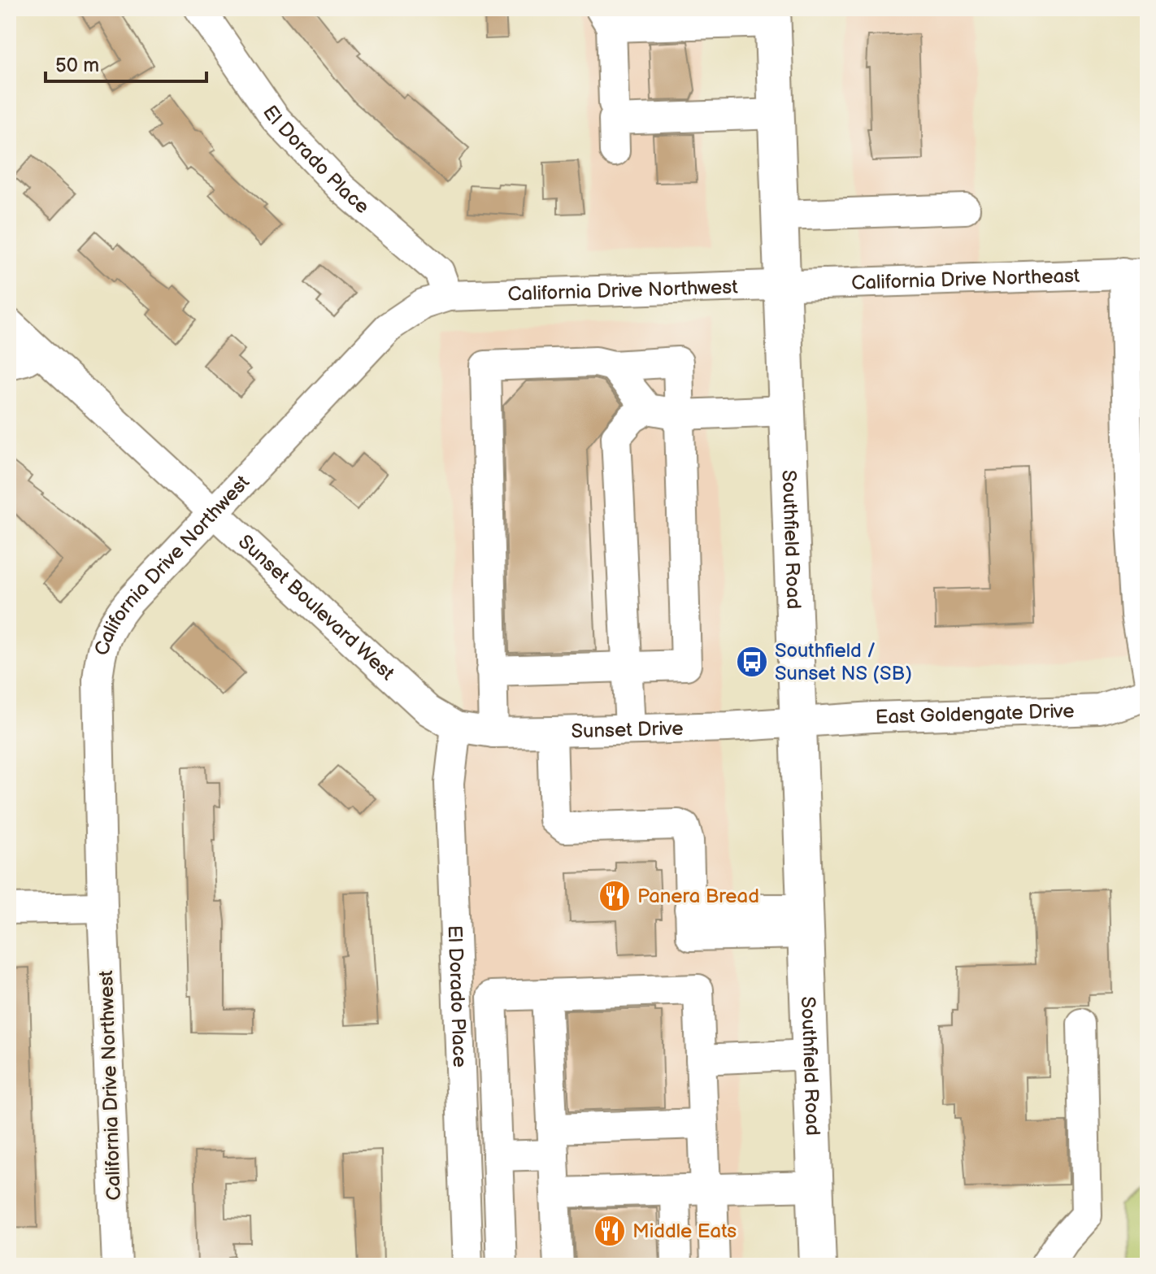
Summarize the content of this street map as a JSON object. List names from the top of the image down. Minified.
{"streets":{"main road":["Southfield Road"],"street":["El Dorado Place","California Drive Northeast","California Drive Northwest","Sunset Boulevard West","East Goldengate Drive","Sunset Drive"]},"crossings":[["El Dorado Place","California Drive Northwest"],["El Dorado Place","Sunset Boulevard West"],["El Dorado Place","Sunset Drive"],["California Drive Northeast","California Drive Northwest"],["California Drive Northeast","Southfield Road"],["California Drive Northwest","Southfield Road"],["California Drive Northwest","Sunset Boulevard West"],["Southfield Road","East Goldengate Drive"],["Southfield Road","Sunset Drive"],["Sunset Boulevard West","Sunset Drive"],["East Goldengate Drive","Sunset Drive"]],"places":{"bus stop":["Southfield / Sunset NS (SB)"],"restaurant":["Panera Bread","Middle Eats"]},"scale_bar":"50 m"}
